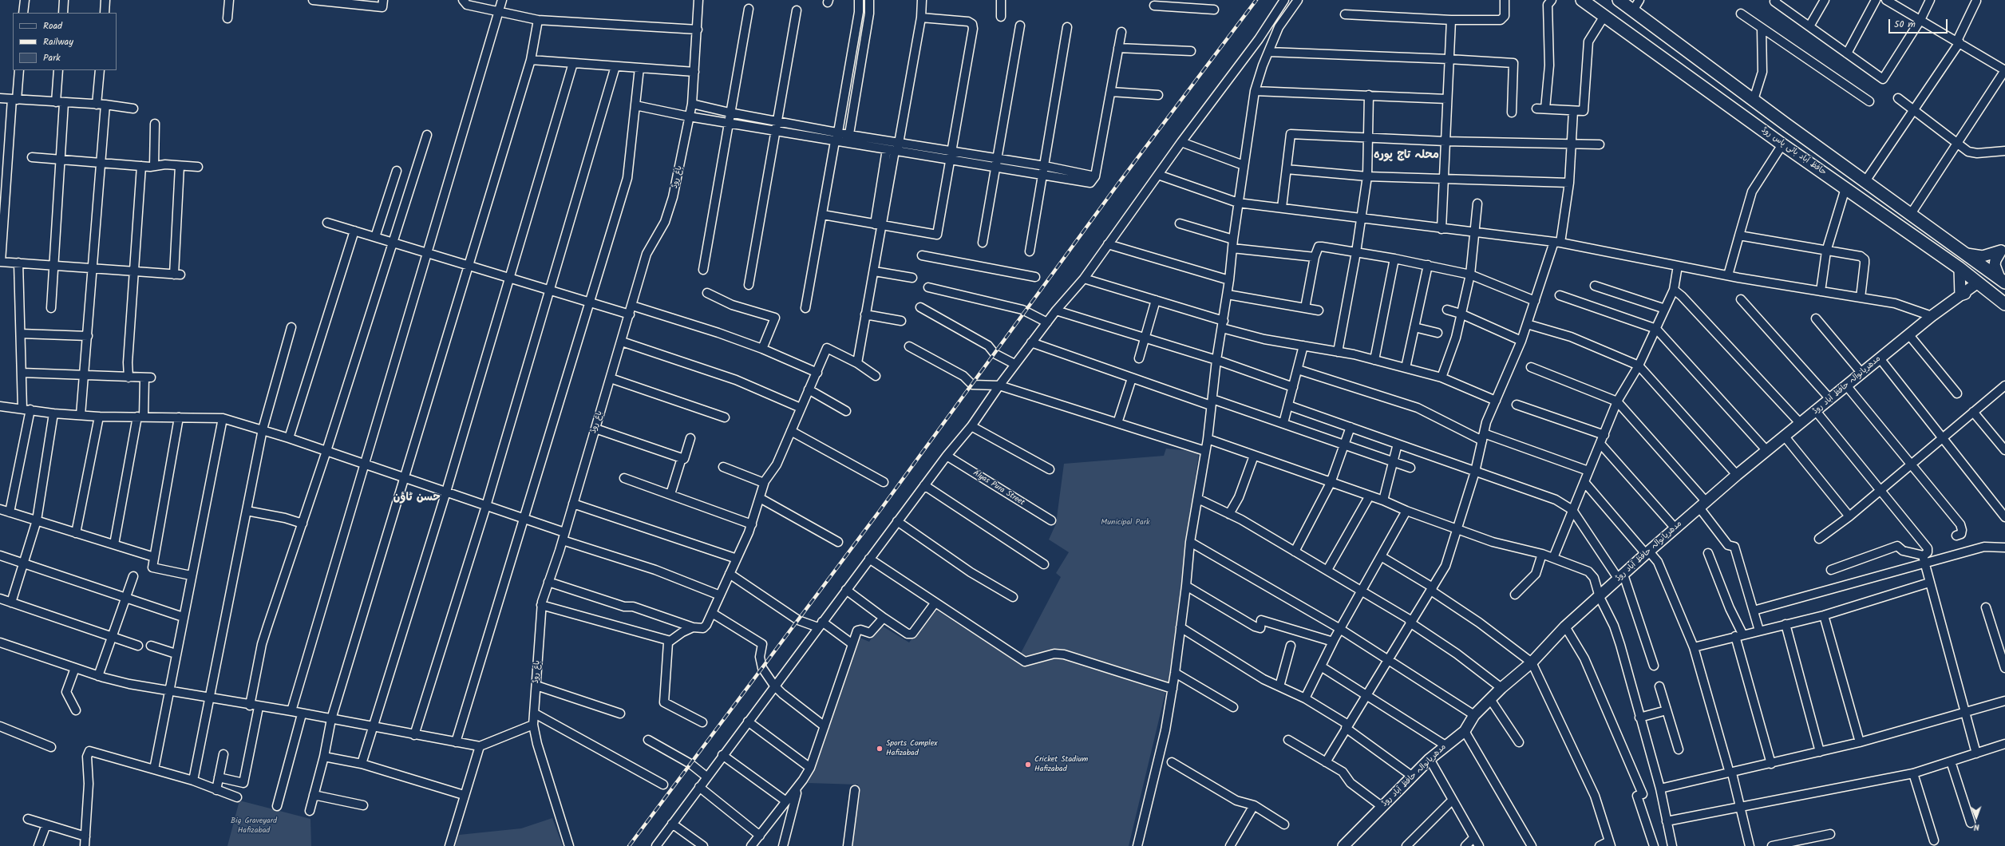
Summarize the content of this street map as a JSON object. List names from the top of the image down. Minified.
{"streets":{"highway":["حافظ آباد بائی پاس روڈ"],"main road":["مدھریانوالہ حافظ آباد روڈ"],"street":["باغ روڈ","Alyas Pura Street"]},"crossings":[["حافظ آباد بائی پاس روڈ","مدھریانوالہ حافظ آباد روڈ"]],"districts":["محلہ تاج پورہ","حسن ٹاؤن"],"parks":["Municipal Park","Big Graveyard Hafizabad"],"places":["Sports Complex Hafizabad","Cricket Stadium Hafizabad"],"legend":["Road","Railway","Park"],"scale_bar":"50 m","north":"bottom"}
